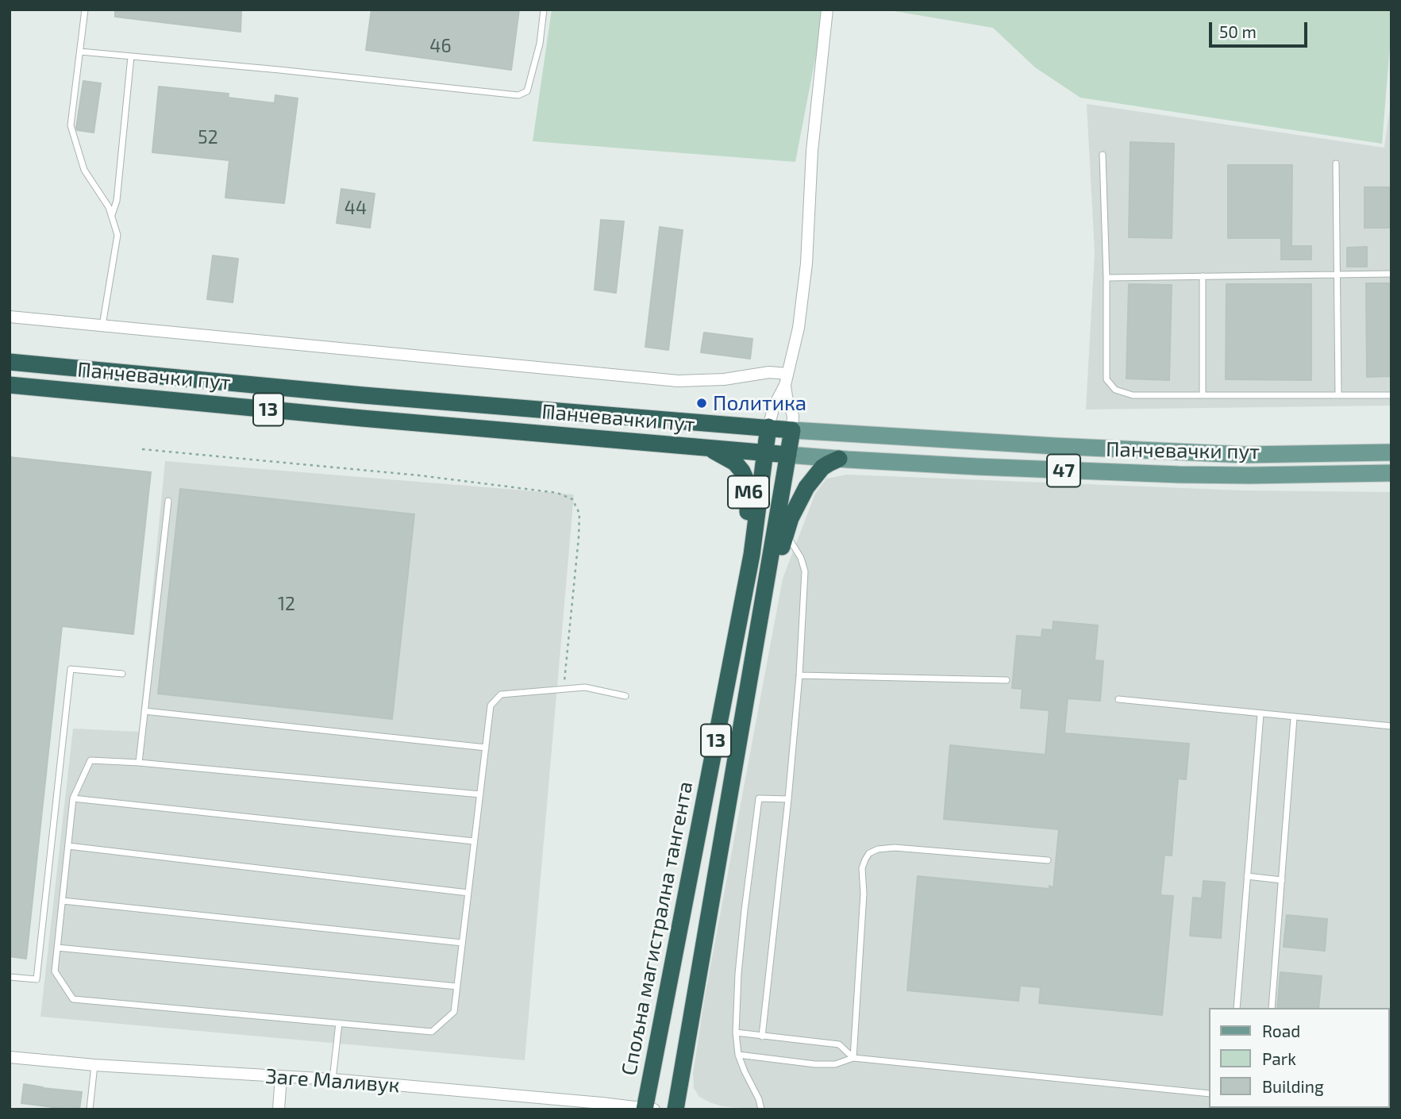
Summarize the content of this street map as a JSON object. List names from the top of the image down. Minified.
{"streets":{"highway":["Панчевачки пут","13","M6","Спољна магистрална тангента"],"main road":["47"],"street":["Заге Маливук"]},"crossings":[["Панчевачки пут","13"],["Панчевачки пут","M6"],["Панчевачки пут","Спољна магистрална тангента"],["M6","Спољна магистрална тангента"],["Спољна магистрална тангента","Заге Маливук"]],"places":["Политика"],"house_numbers":["46","52","44","12"],"legend":["Road","Park","Building"],"scale_bar":"50 m"}
